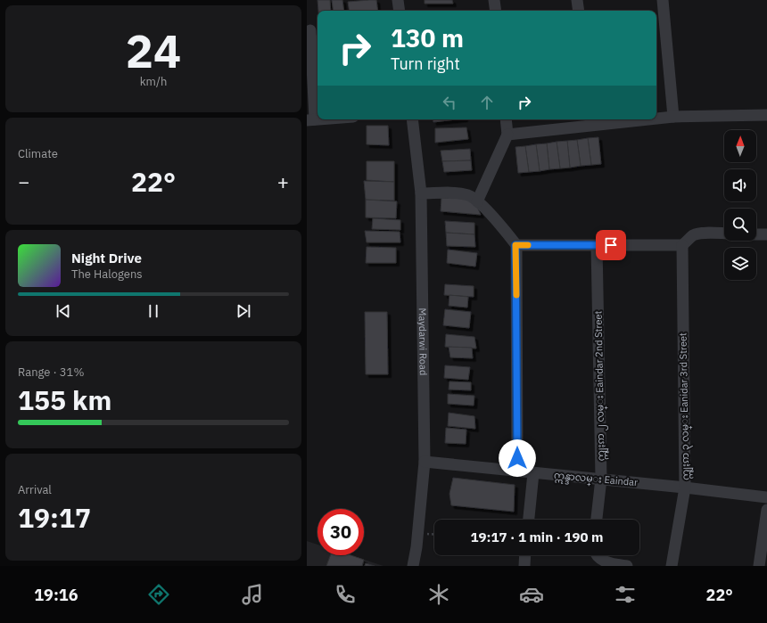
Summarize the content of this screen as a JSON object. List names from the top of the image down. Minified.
{"streets":{"street":["Maydarwi Road","ဣျႏၵာ ၂ လမ္း Eaindar 2nd Street","ဣျႏၵာ ၃ လမ္း Eanidar 3rd Street","ဣန္ဒာလမ္း Eaindar"]},"crossings":[["Maydarwi Road","ဣန္ဒာလမ္း Eaindar"],["ဣျႏၵာ ၂ လမ္း Eaindar 2nd Street","ဣန္ဒာလမ္း Eaindar"],["ဣျႏၵာ ၃ လမ္း Eanidar 3rd Street","ဣန္ဒာလမ္း Eaindar"]],"north":"top","page":{"tile":[["24","km/h"],"Climate",["Range · 31%","155 km"],["Arrival","19:17"]],"turn":["130 m","Turn right"],"heat":["−","22°","+"],"song":["Night Drive","The Halogens"],"limit":"30","trip":"19:17 · 1 min · 190 m","tabs":["19:16","22°"]}}
